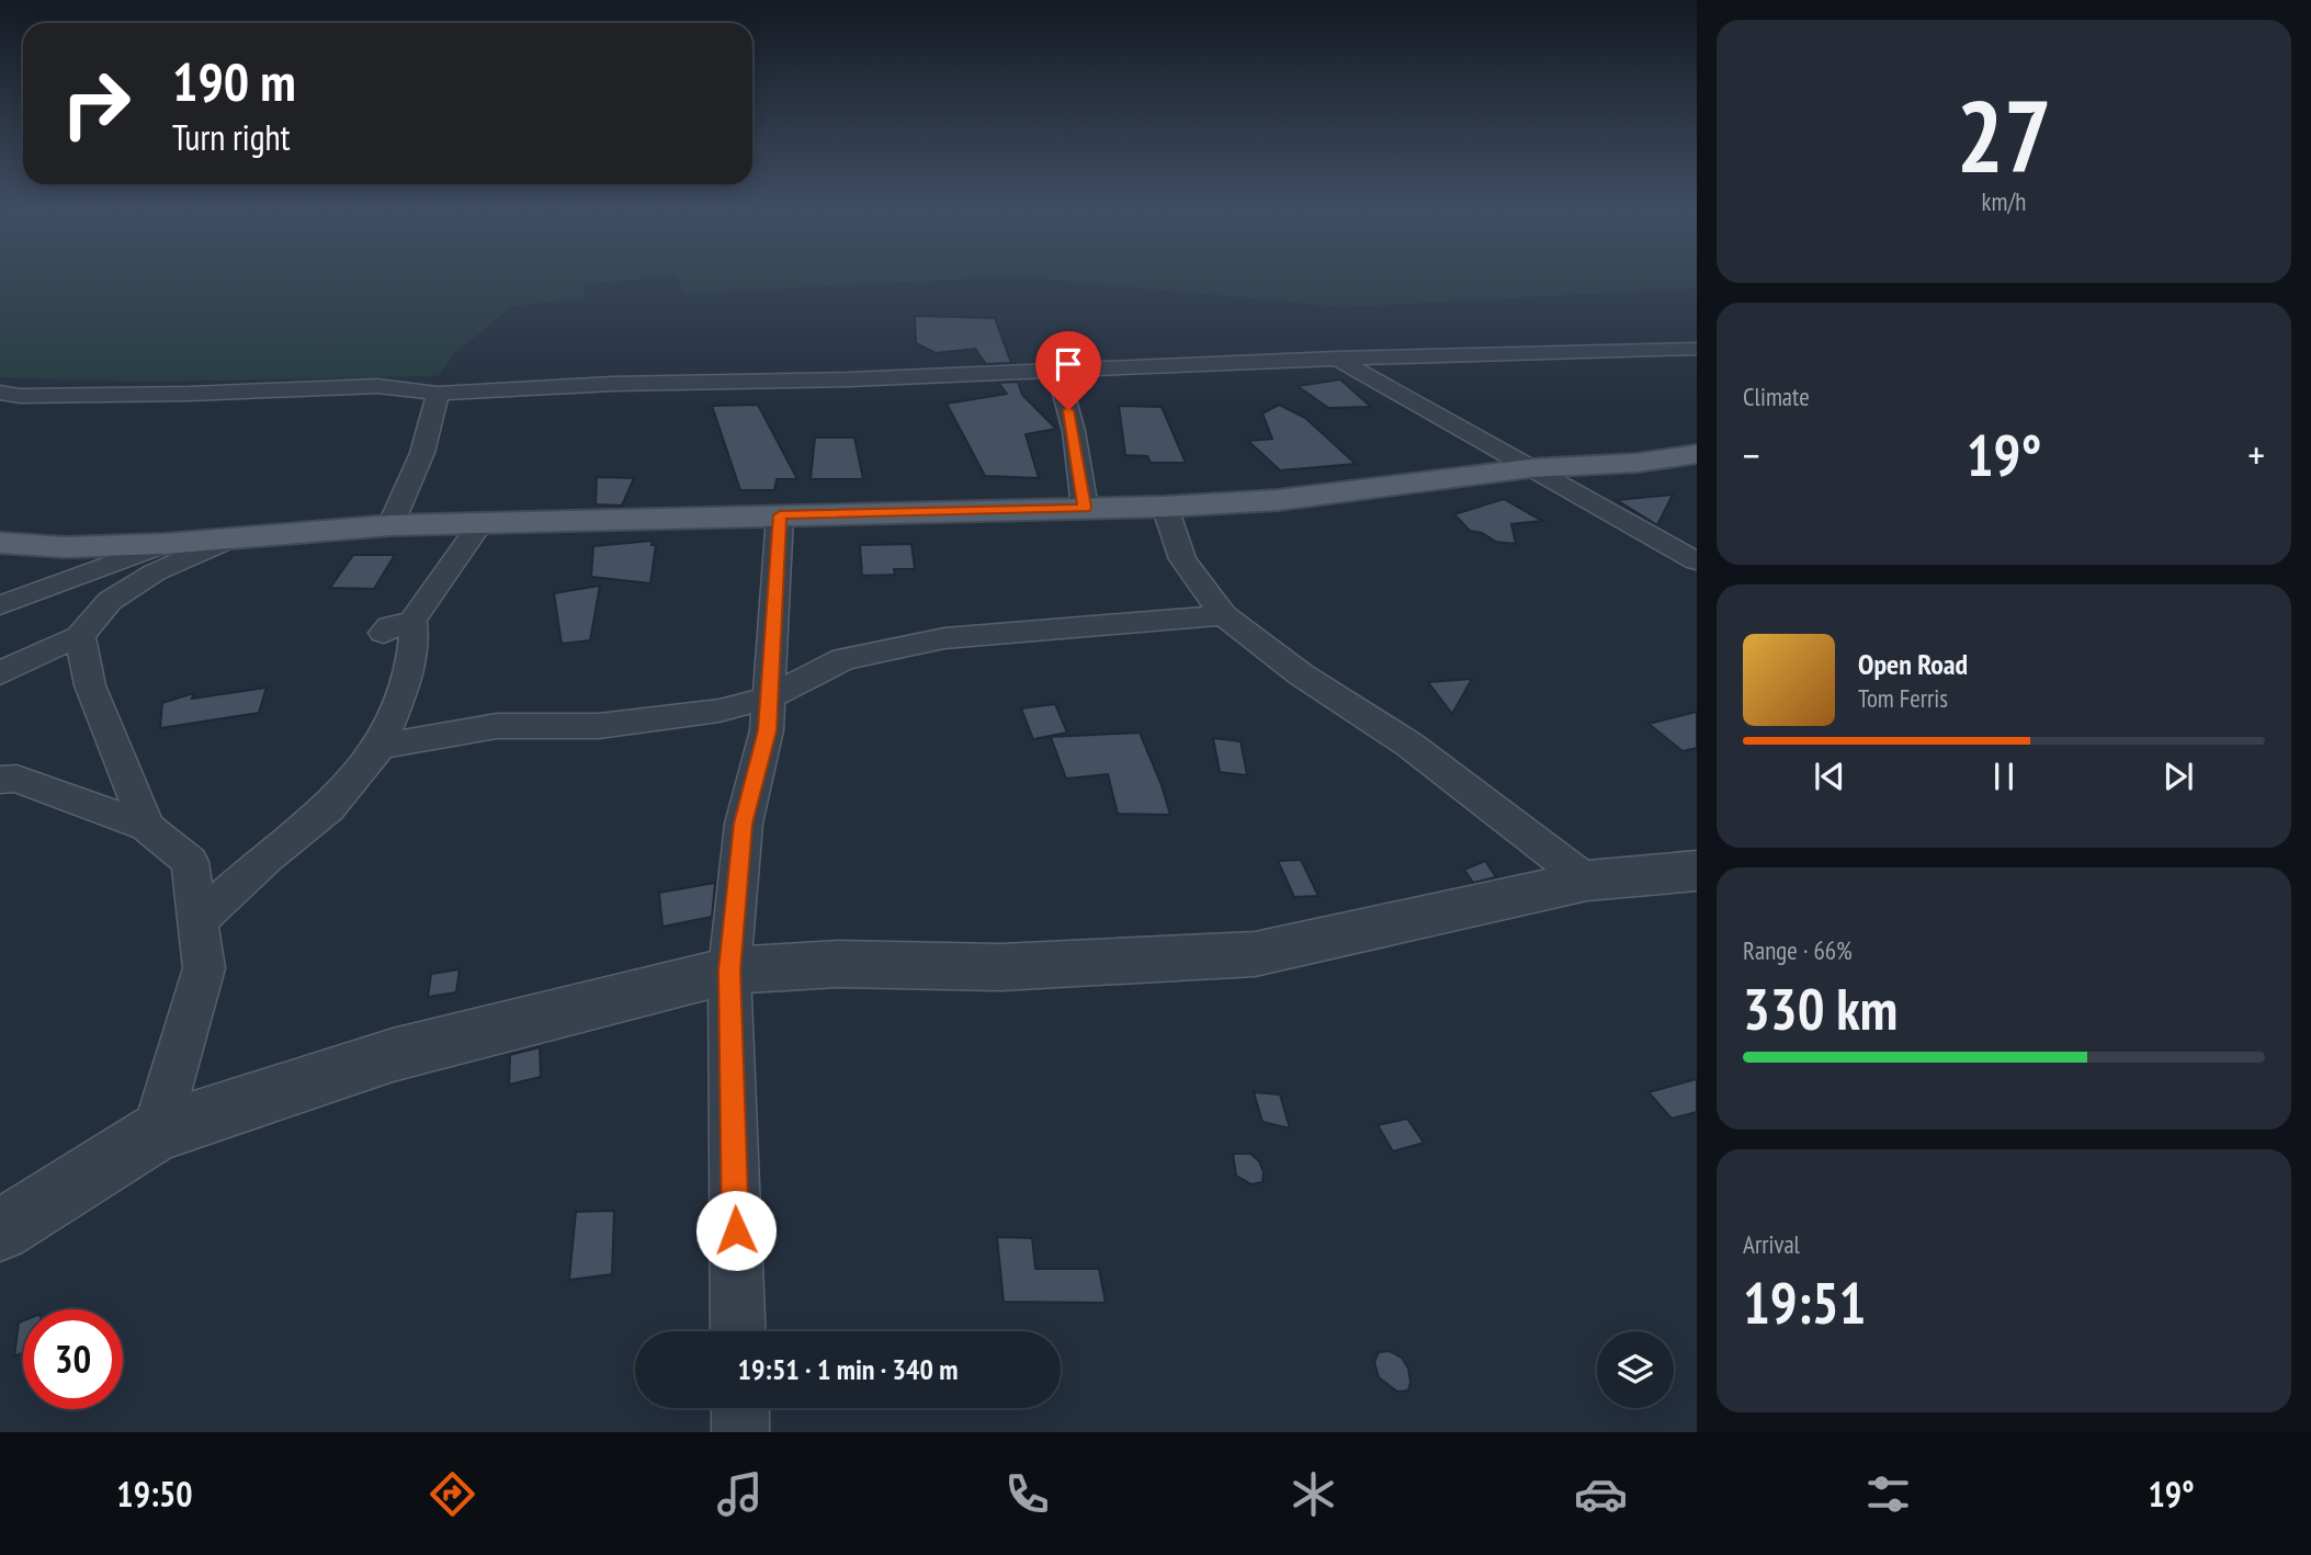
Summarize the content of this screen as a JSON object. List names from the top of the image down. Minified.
{"page":{"tile":[["27","km/h"],"Climate",["Range · 66%","330 km"],["Arrival","19:51"]],"turn":["190 m","Turn right"],"heat":["−","19°","+"],"song":["Open Road","Tom Ferris"],"limit":"30","trip":"19:51 · 1 min · 340 m","tabs":["19:50","19°"]}}
